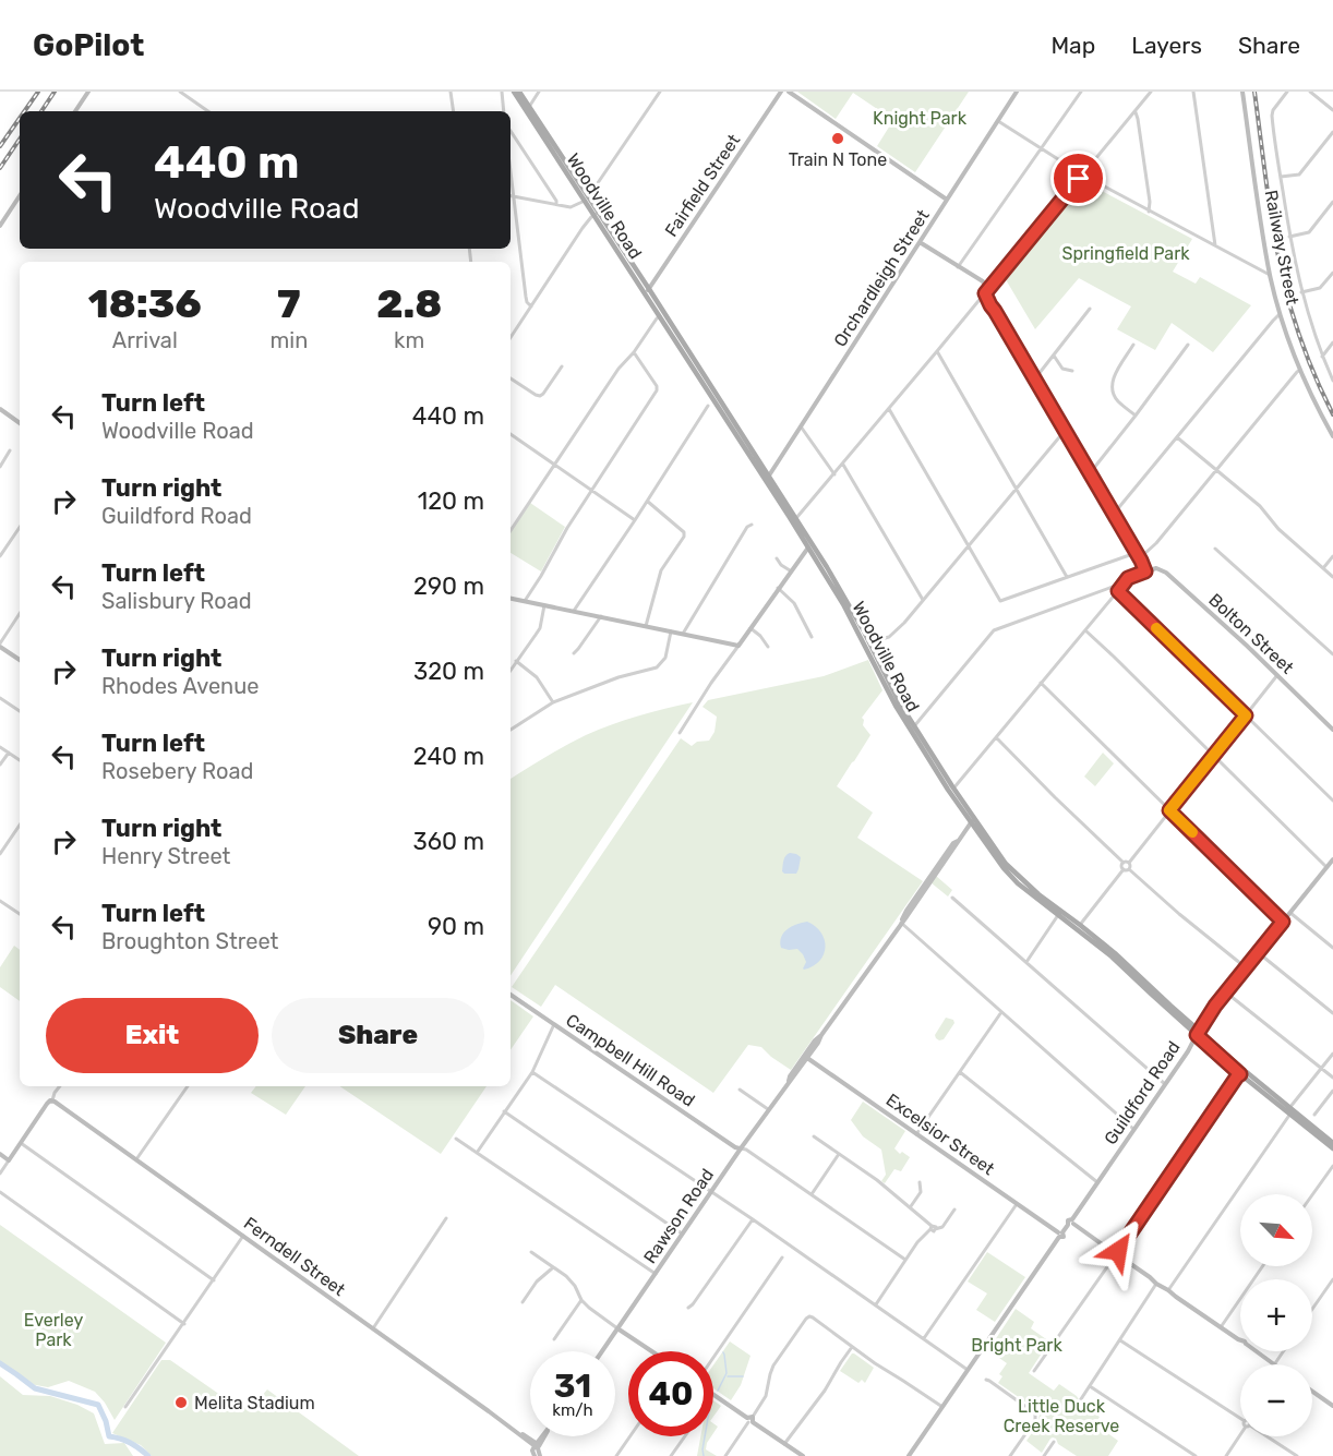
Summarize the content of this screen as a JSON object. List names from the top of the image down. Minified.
{"streets":{"main road":["Woodville Road"],"street":["Fairfield Street","Railway Street","Orchardleigh Street","Bolton Street","Campbell Hill Road","Guildford Road","Excelsior Street","Rawson Road","Ferndell Street"]},"crossings":[["Fairfield Street","Woodville Road"],["Woodville Road","Orchardleigh Street"],["Woodville Road","Guildford Road"],["Woodville Road","Rawson Road"],["Campbell Hill Road","Rawson Road"],["Guildford Road","Excelsior Street"],["Excelsior Street","Rawson Road"]],"parks":["Knight Park","Springfield Park","Everley Park","Bright Park","Little Duck Creek Reserve"],"places":["Train N Tone","Melita Stadium"],"north":"bottom right","page":{"header":"GoPilot","nav":["Map","Layers","Share"],"turn":["440 m","Woodville Road"],"eta":["18:36","Arrival","7","min","2.8","km"],"list":[{"name":"Turn left","note":"Woodville Road","value":"440 m"},{"name":"Turn right","note":"Guildford Road","value":"120 m"},{"name":"Turn left","note":"Salisbury Road","value":"290 m"},{"name":"Turn right","note":"Rhodes Avenue","value":"320 m"},{"name":"Turn left","note":"Rosebery Road","value":"240 m"},{"name":"Turn right","note":"Henry Street","value":"360 m"},{"name":"Turn left","note":"Broughton Street","value":"90 m"}],"buttons":["Exit","Share"],"map_buttons":["+","−"],"speed":"31 km/h","limit":"40"}}
